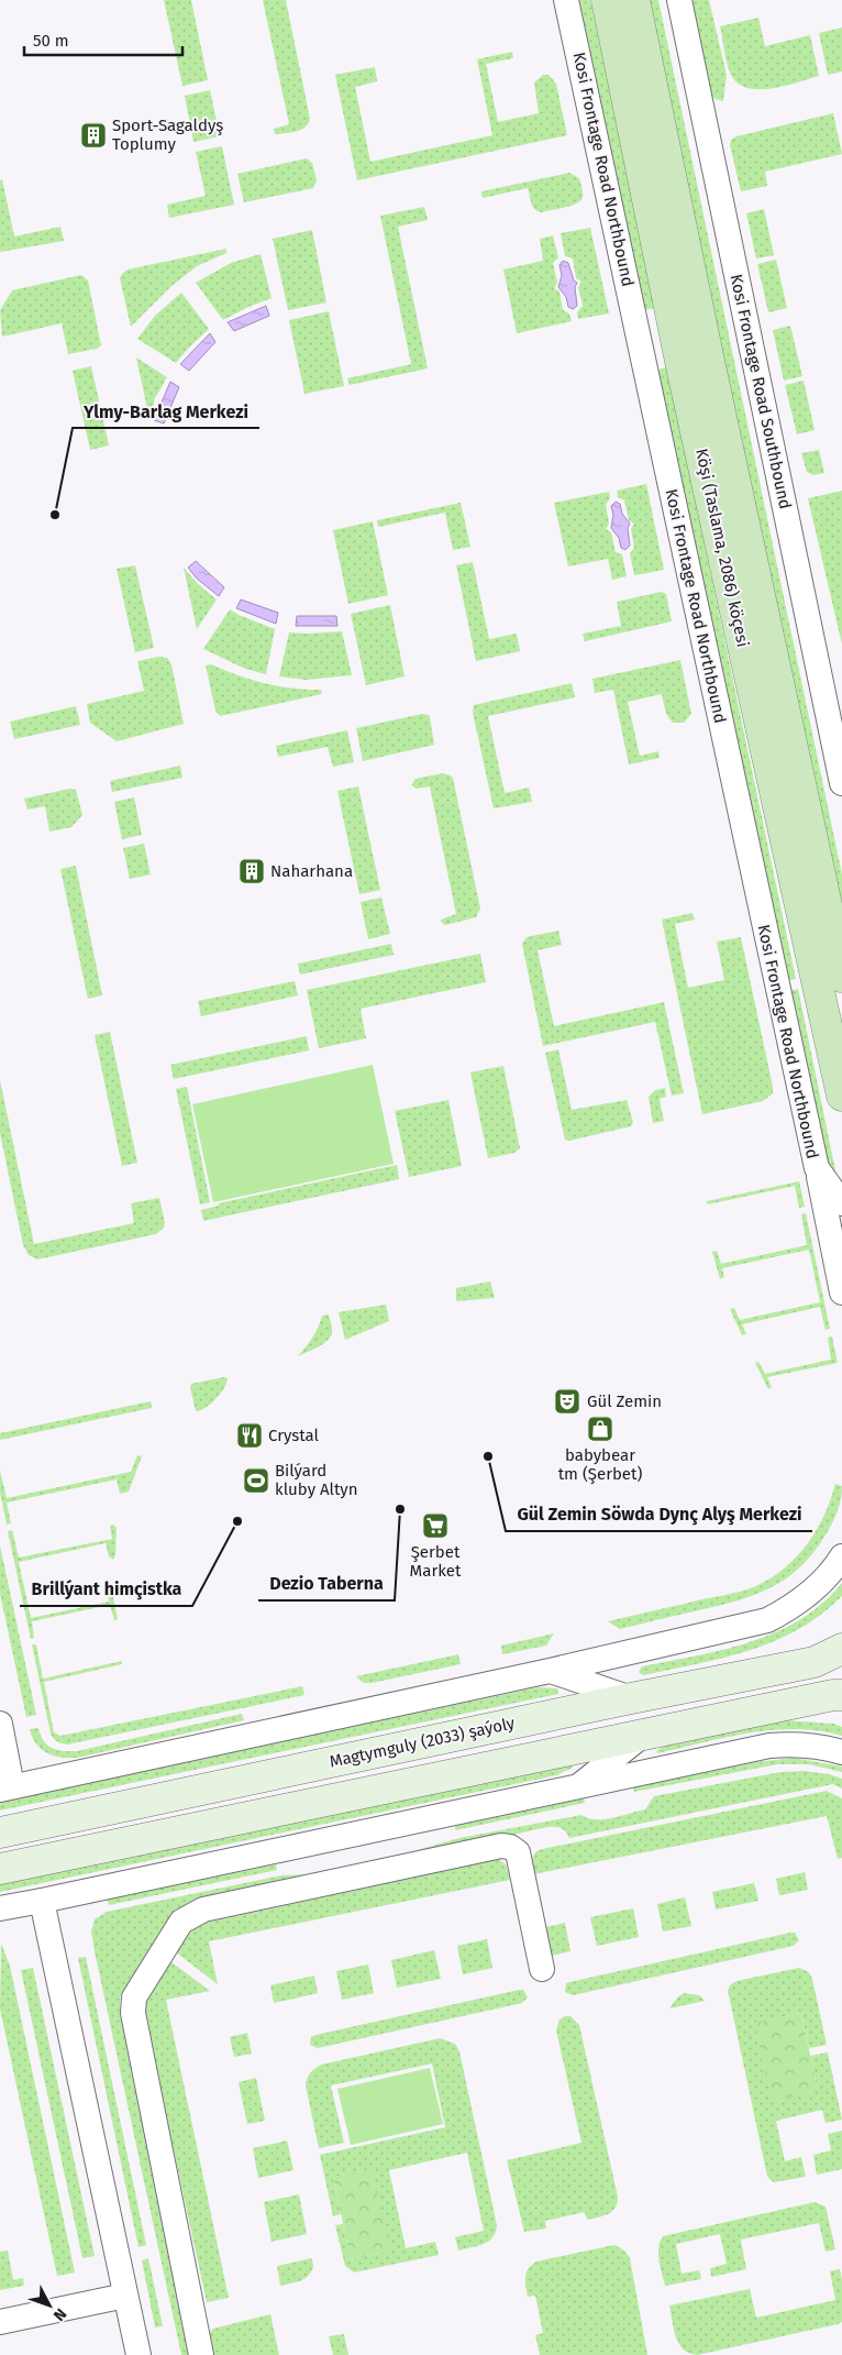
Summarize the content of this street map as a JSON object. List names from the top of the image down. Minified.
{"streets":{"main road":["Köşi (Taslama, 2086) köçesi","Magtymguly (2033) şaýoly"],"street":["Kosi Frontage Road Northbound","Kosi Frontage Road Southbound"]},"places":{"building":["Sport-Sagaldyş Toplumy","Naharhana"],"other":["Ylmy-Barlag Merkezi","Gül Zemin Söwda Dynç Alyş Merkezi","Dezio Taberna","Brillýant himçistka"],"theatre":["Gül Zemin"],"shop":["babybear tm (Şerbet)"],"restaurant":["Crystal"],"sports":["Bilýard kluby Altyn"],"supermarket":["Şerbet Market"]},"scale_bar":"50 m","north":"bottom right"}
